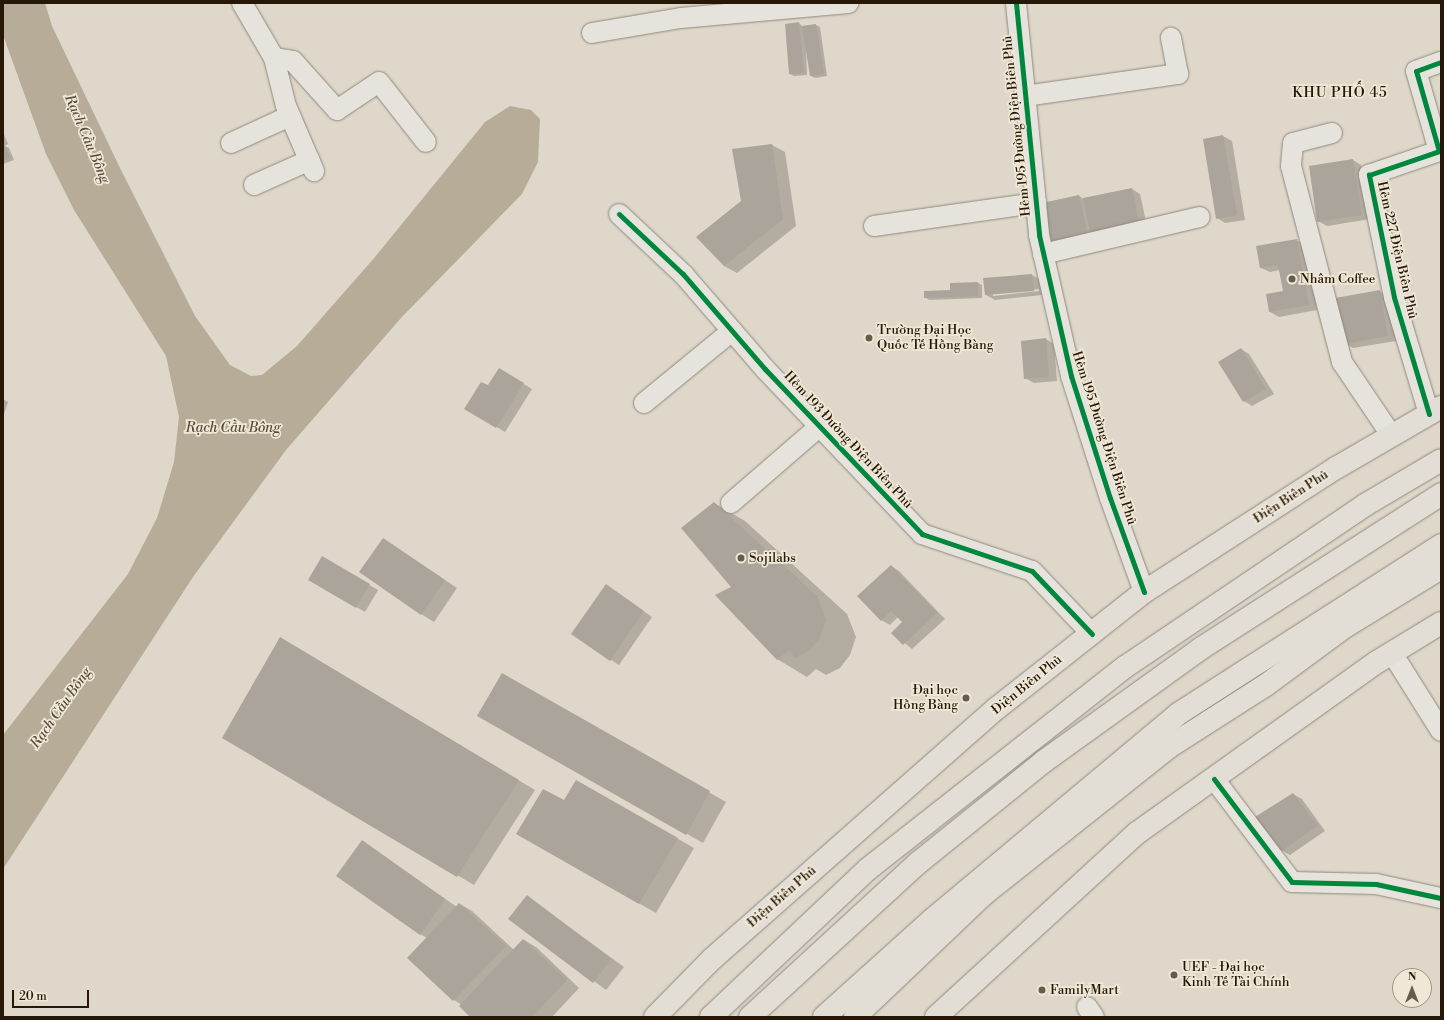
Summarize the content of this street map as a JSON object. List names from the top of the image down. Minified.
{"streets":{"main road":["Điện Biên Phủ"],"street":["Hẻm 195 Đường Điện Biên Phủ","Hẻm 227 Điện Biên Phủ","Hẻm 193 Đường Điện Biên Phủ"]},"crossings":[["Hẻm 195 Đường Điện Biên Phủ","Điện Biên Phủ"],["Hẻm 227 Điện Biên Phủ","Điện Biên Phủ"],["Hẻm 193 Đường Điện Biên Phủ","Điện Biên Phủ"]],"districts":["KHU PHỐ 45"],"water":["Rạch Cầu Bông"],"places":["Nhâm Coffee","Trường Đại Học Quốc Tế Hồng Bàng","Sojilabs","Đại học Hồng Bàng","UEF - Đại học Kinh Tế Tài Chính","FamilyMart"],"scale_bar":"20 m","north":"top"}
